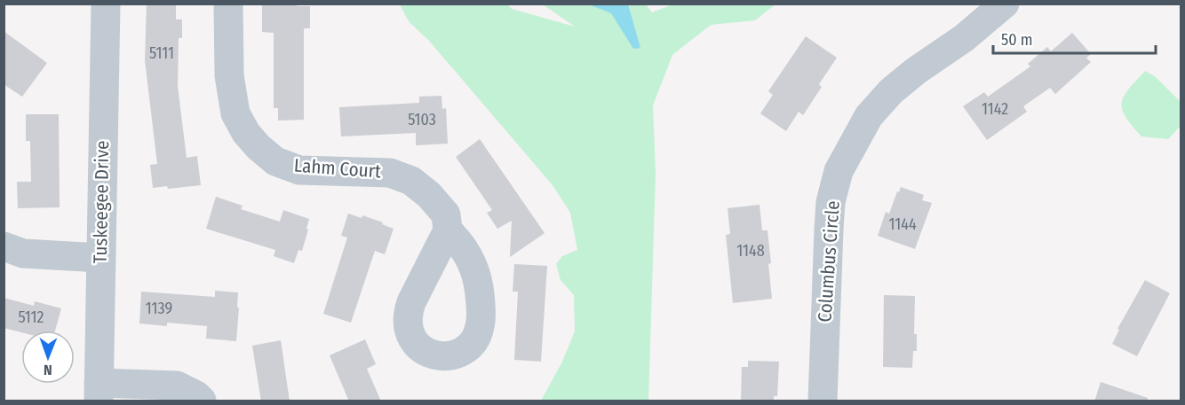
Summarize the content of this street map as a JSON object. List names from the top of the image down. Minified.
{"streets":{"street":["Lahm Court","Tuskeegee Drive","Columbus Circle"]},"house_numbers":["5111","1142","5103","1144","1148","1139","5112"],"scale_bar":"50 m","north":"bottom"}
